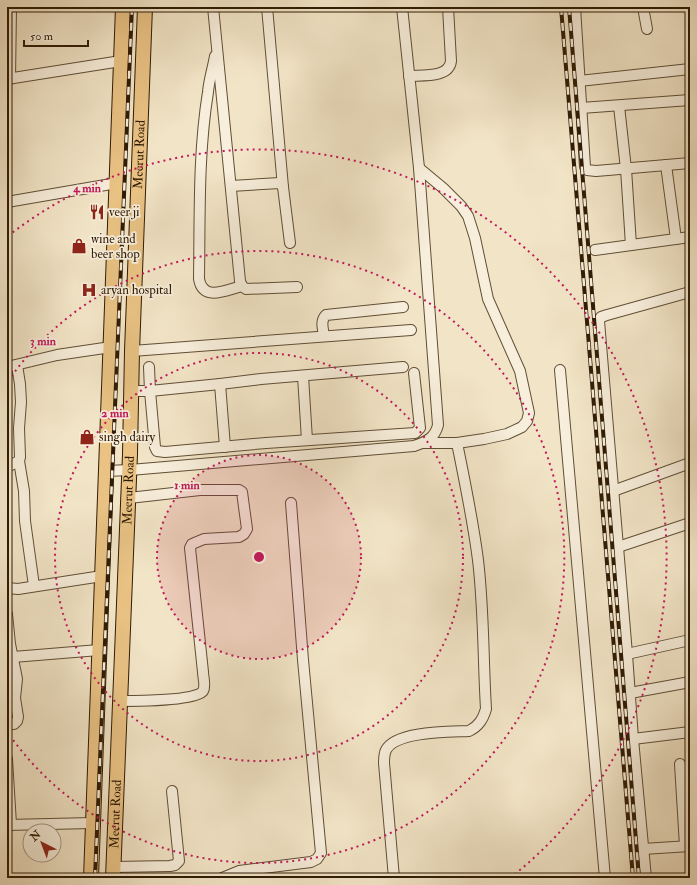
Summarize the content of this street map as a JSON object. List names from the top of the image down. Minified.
{"streets":{"highway":["Meerut Road"]},"places":{"restaurant":["veer ji"],"shop":["wine and beer shop","singh dairy"],"hospital":["aryan hospital"]},"scale_bar":"50 m","north":"top left","rings":["4 min","3 min","2 min","1 min"]}
